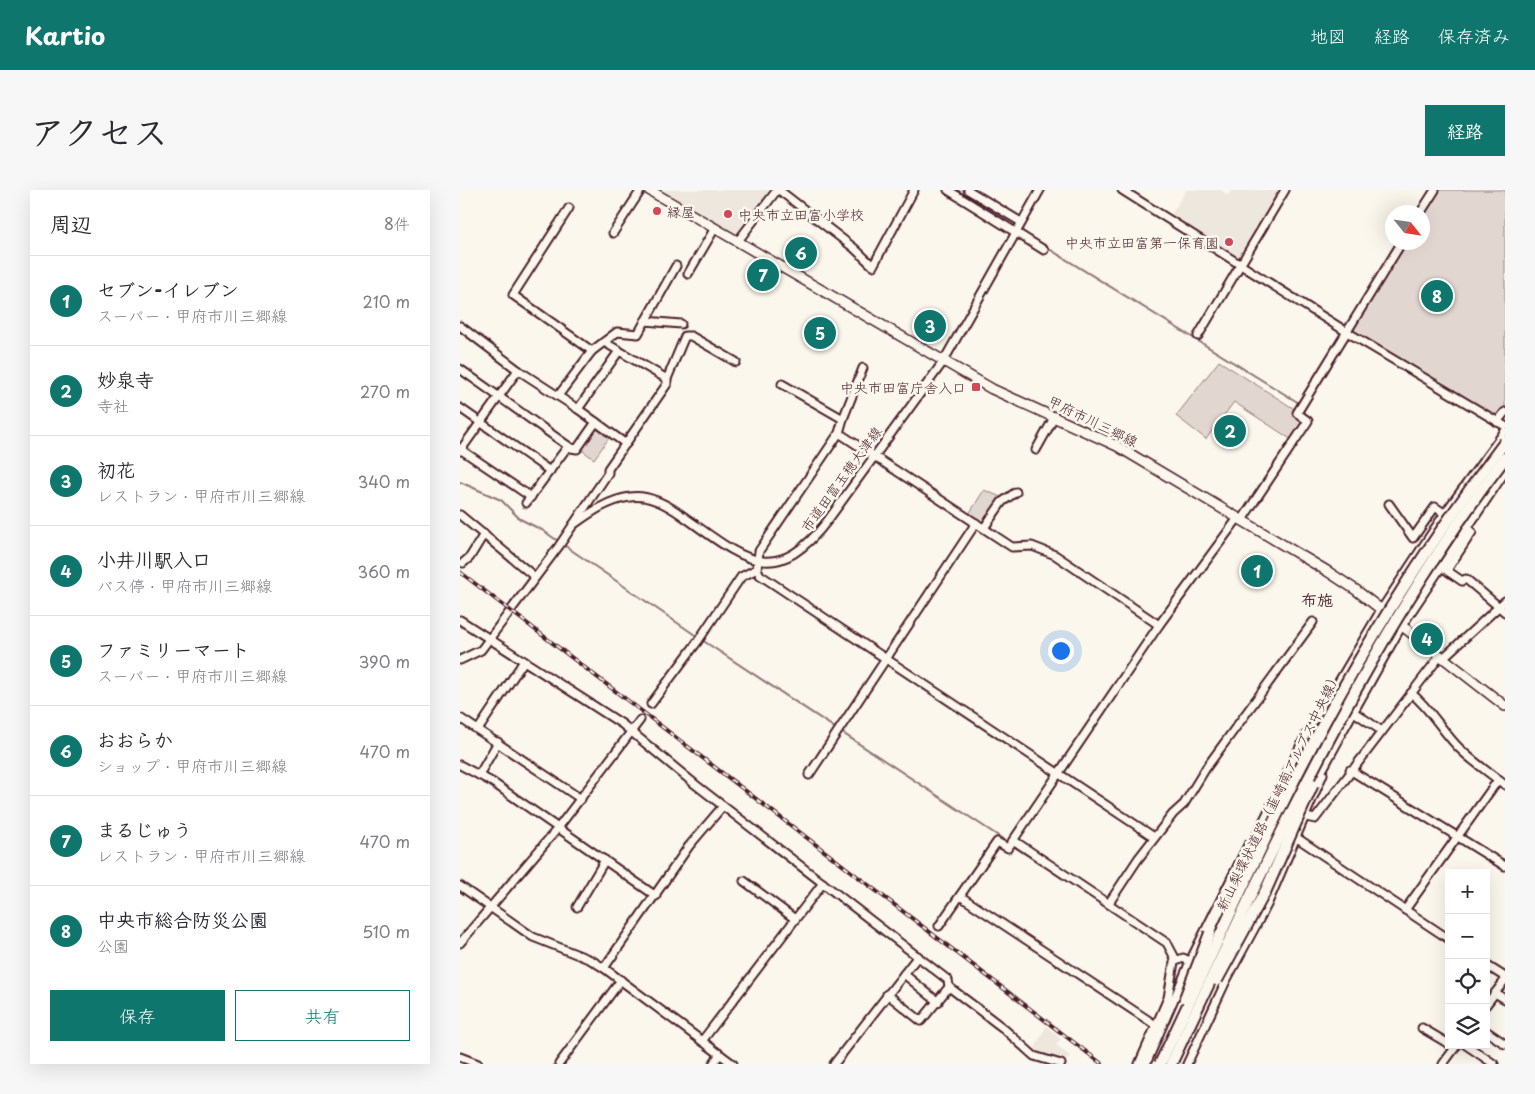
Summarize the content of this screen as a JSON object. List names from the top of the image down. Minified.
{"streets":{"highway":["新山梨環状道路（韮崎南アルプス中央線）"],"main road":["甲府市川三郷線"],"street":["市道田富玉穂大津線"]},"crossings":[["甲府市川三郷線","市道田富玉穂大津線"]],"districts":["布施"],"places":{"other":["縁屋","中央市立田富小学校","中央市立田富第一保育園"],"transit":["中央市田富庁舎入口"]},"north":"bottom right","page":{"header":"Kartio","nav":["地図","経路","保存済み"],"title":"アクセス","buttons":["経路",["保存","共有"]],"heading":["周辺","8件"],"pins":["6","7","8","3","5","2","1","4"],"list":[{"mark":"1","name":"セブン-イレブン","note":"スーパー · 甲府市川三郷線","value":"210 m"},{"mark":"2","name":"妙泉寺","note":"寺社","value":"270 m"},{"mark":"3","name":"初花","note":"レストラン · 甲府市川三郷線","value":"340 m"},{"mark":"4","name":"小井川駅入口","note":"バス停 · 甲府市川三郷線","value":"360 m"},{"mark":"5","name":"ファミリーマート","note":"スーパー · 甲府市川三郷線","value":"390 m"},{"mark":"6","name":"おおらか","note":"ショップ · 甲府市川三郷線","value":"470 m"},{"mark":"7","name":"まるじゅう","note":"レストラン · 甲府市川三郷線","value":"470 m"},{"mark":"8","name":"中央市総合防災公園","note":"公園","value":"510 m"}],"map_buttons":["+","−"]}}
